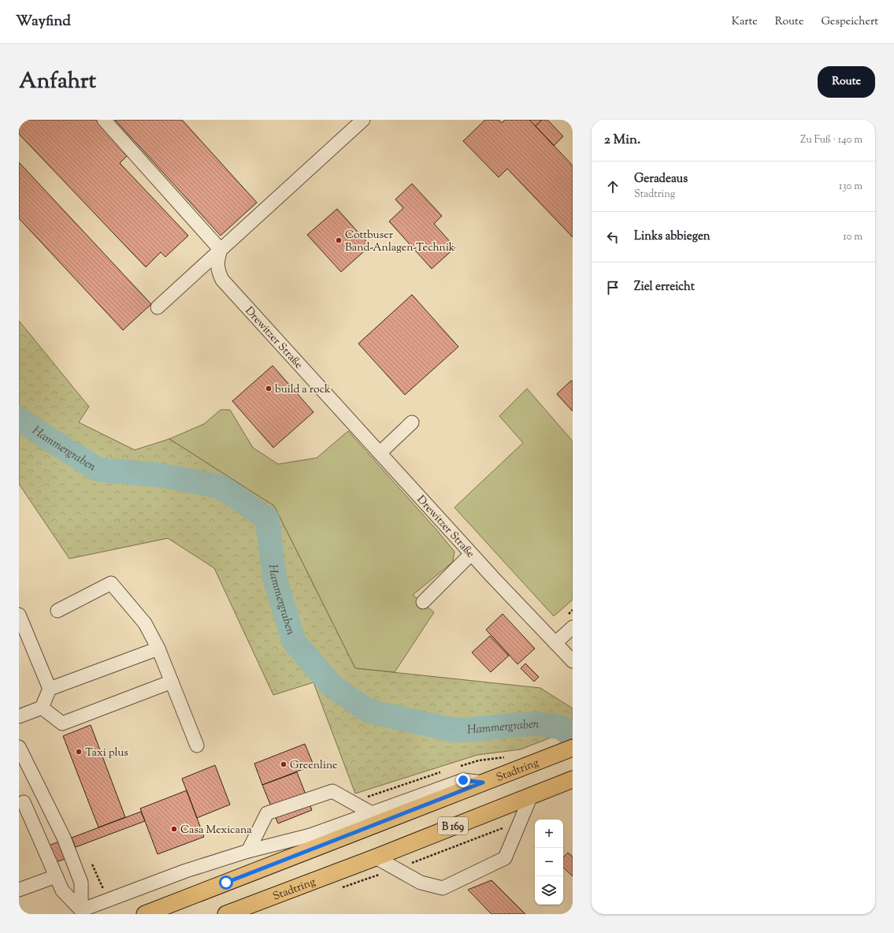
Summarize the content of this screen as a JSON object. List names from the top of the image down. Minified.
{"streets":{"main road":["Stadtring","B 169"],"street":["Drewitzer Straße"]},"water":["Hammergraben"],"places":["Cottbuser Band-Anlagen-Technik","build a rock","Taxi plus","Greenline","Casa Mexicana"],"page":{"header":"Wayfind","nav":["Karte","Route","Gespeichert"],"title":"Anfahrt","buttons":"Route","heading":["2 Min.","Zu Fuß · 140 m"],"list":[["Geradeaus","Stadtring","130 m"],["Links abbiegen","10 m"],"Ziel erreicht"],"map_buttons":["+","−"]}}
